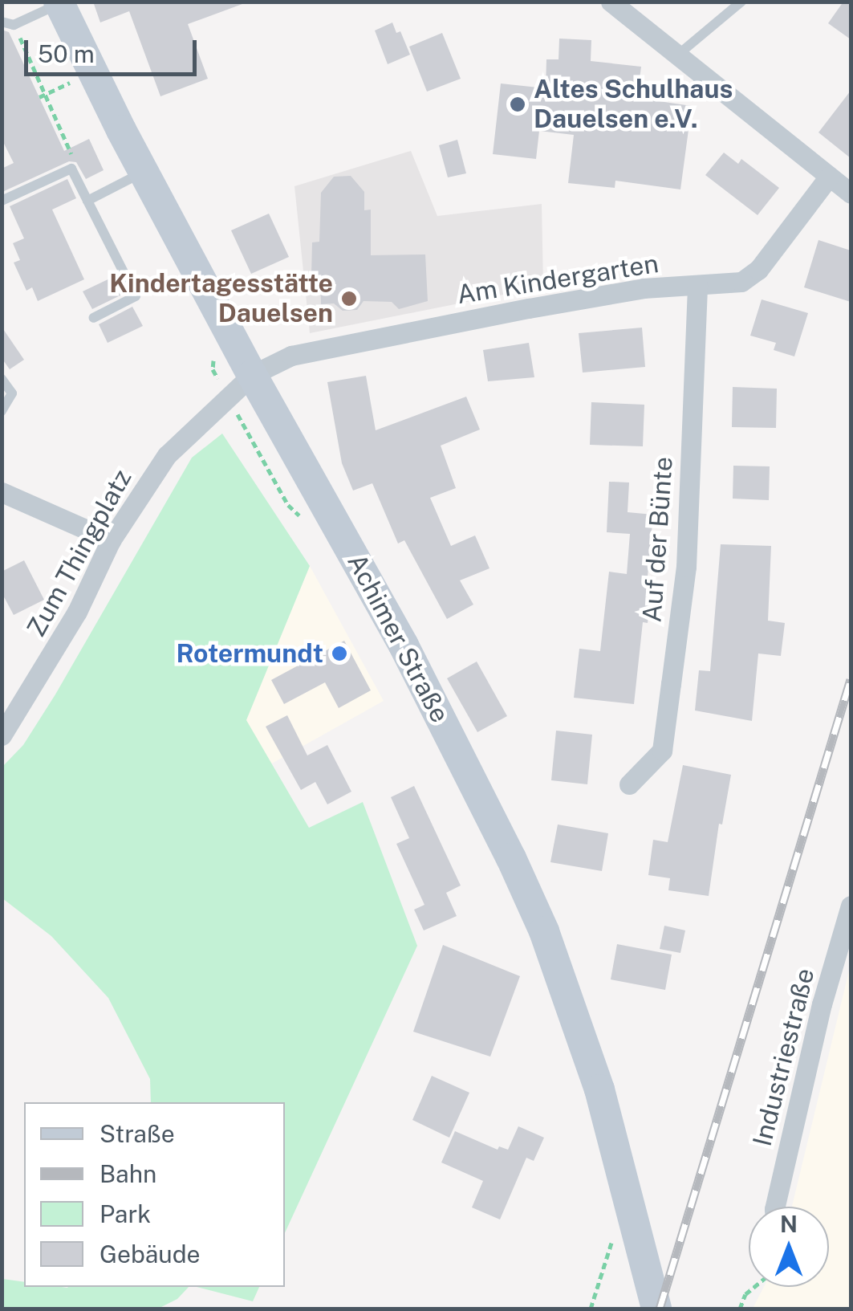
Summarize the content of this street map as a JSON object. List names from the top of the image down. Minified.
{"streets":{"main road":["Achimer Straße"],"street":["Am Kindergarten","Auf der Bünte","Zum Thingplatz","Industriestraße"]},"crossings":[["Am Kindergarten","Auf der Bünte"],["Am Kindergarten","Zum Thingplatz"],["Am Kindergarten","Achimer Straße"],["Zum Thingplatz","Achimer Straße"]],"places":["Altes Schulhaus Dauelsen e.V.","Kindertagesstätte Dauelsen","Rotermundt"],"legend":["Straße","Bahn","Park","Gebäude"],"scale_bar":"50 m","north":"top"}
